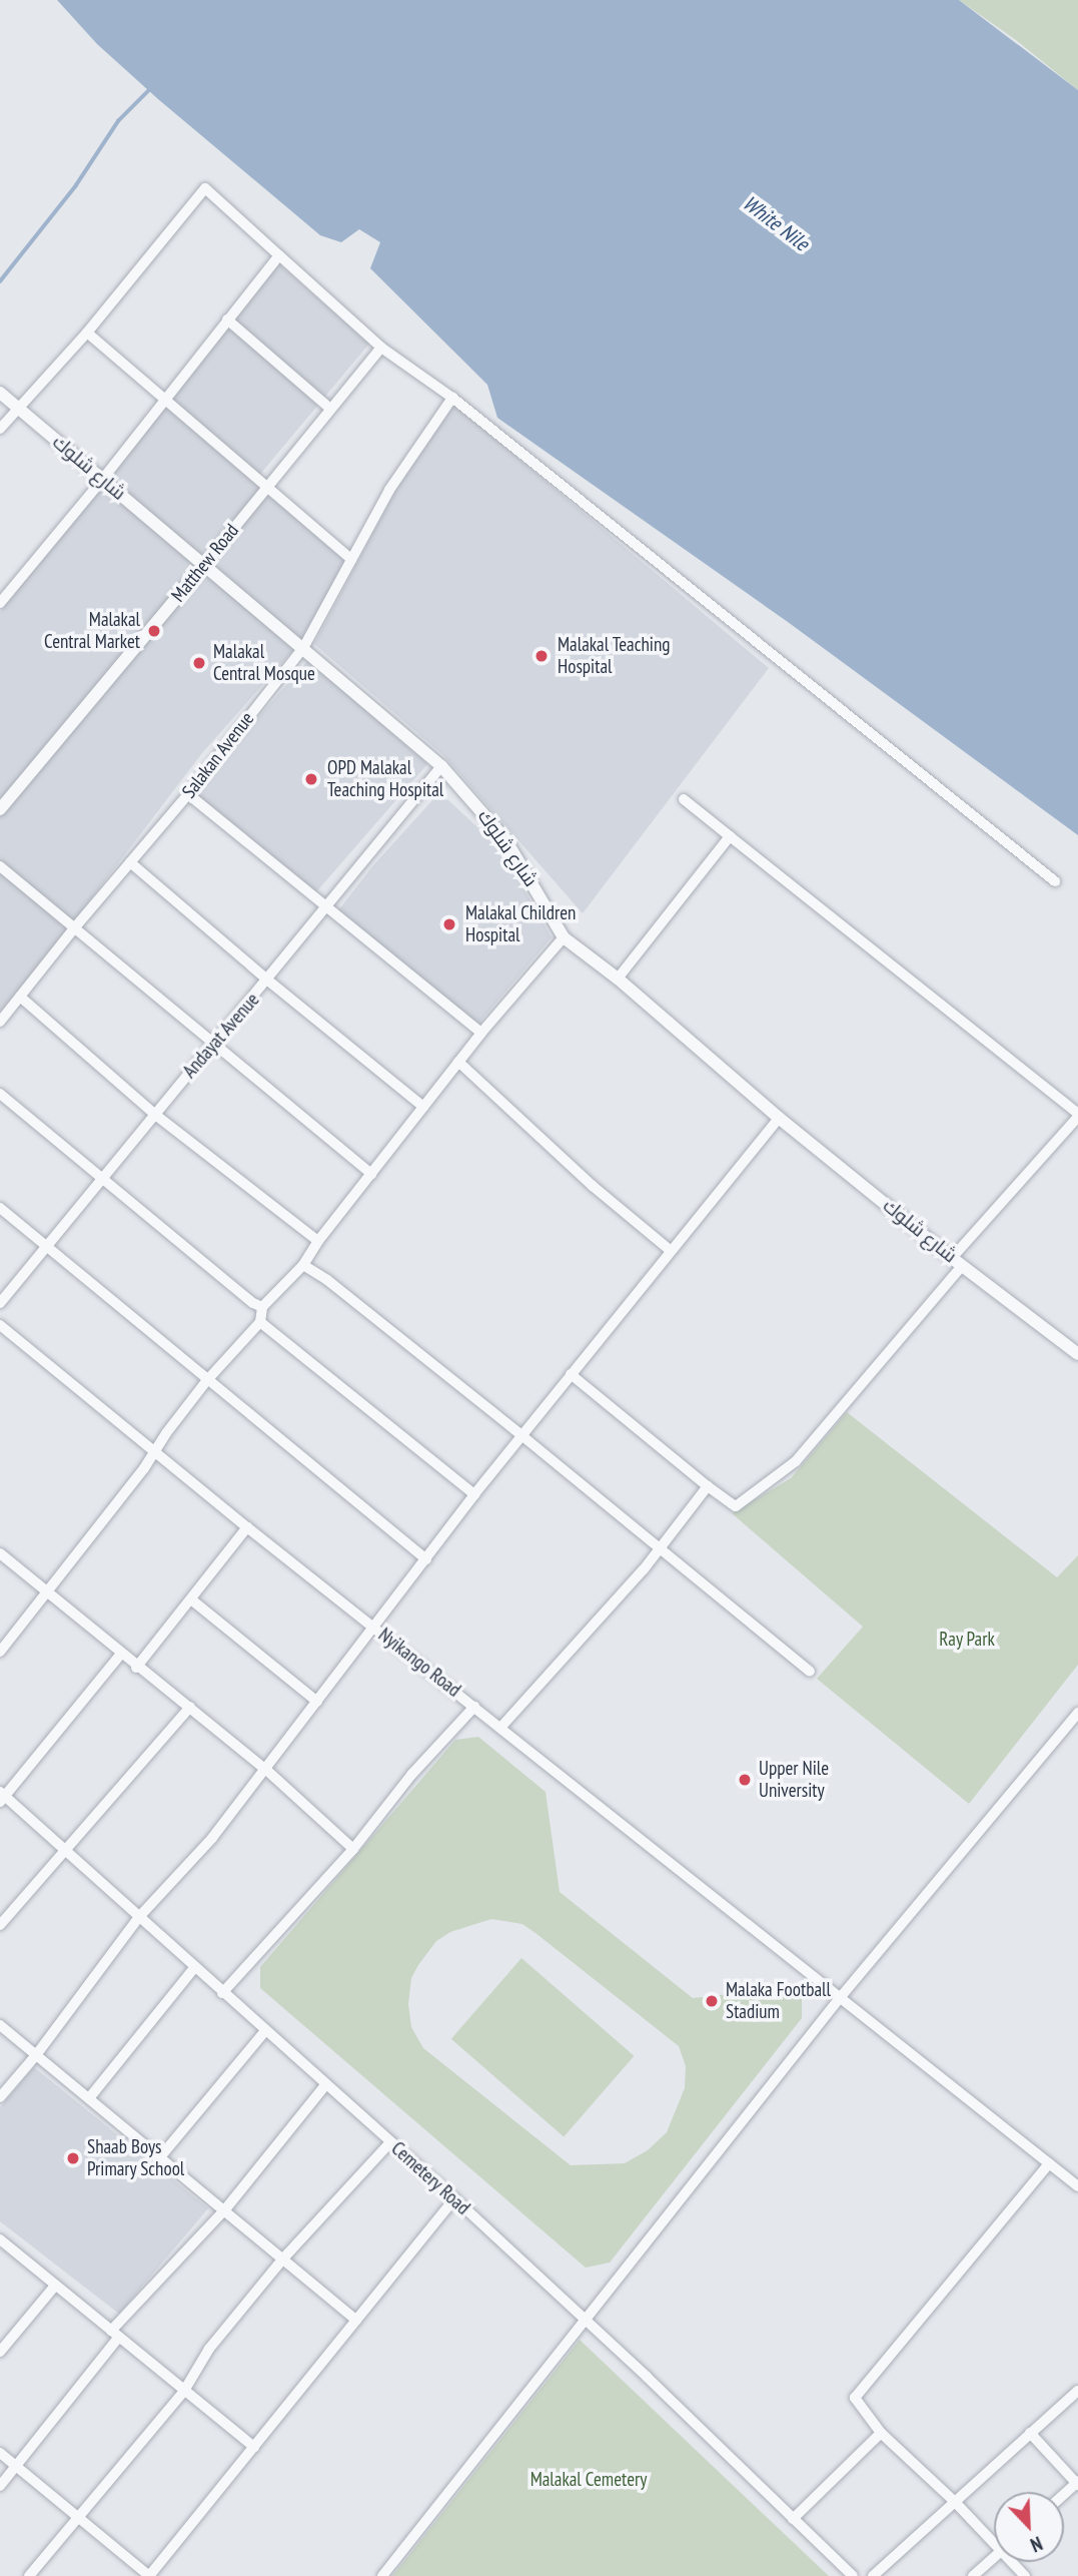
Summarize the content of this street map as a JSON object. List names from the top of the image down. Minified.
{"streets":{"street":["شارع شلوك","Matthew Road","Salakan Avenue","Andayat Avenue","Nyikango Road","Cemetery Road"]},"crossings":[["شارع شلوك","Matthew Road"],["شارع شلوك","Salakan Avenue"],["شارع شلوك","Andayat Avenue"]],"water":["White Nile"],"parks":["Ray Park","Malakal Cemetery"],"places":["Malakal Central Market","Malakal Teaching Hospital","Malakal Central Mosque","OPD Malakal Teaching Hospital","Malakal Children Hospital","Upper Nile University","Malaka Football Stadium","Shaab Boys Primary School"],"north":"bottom right"}
